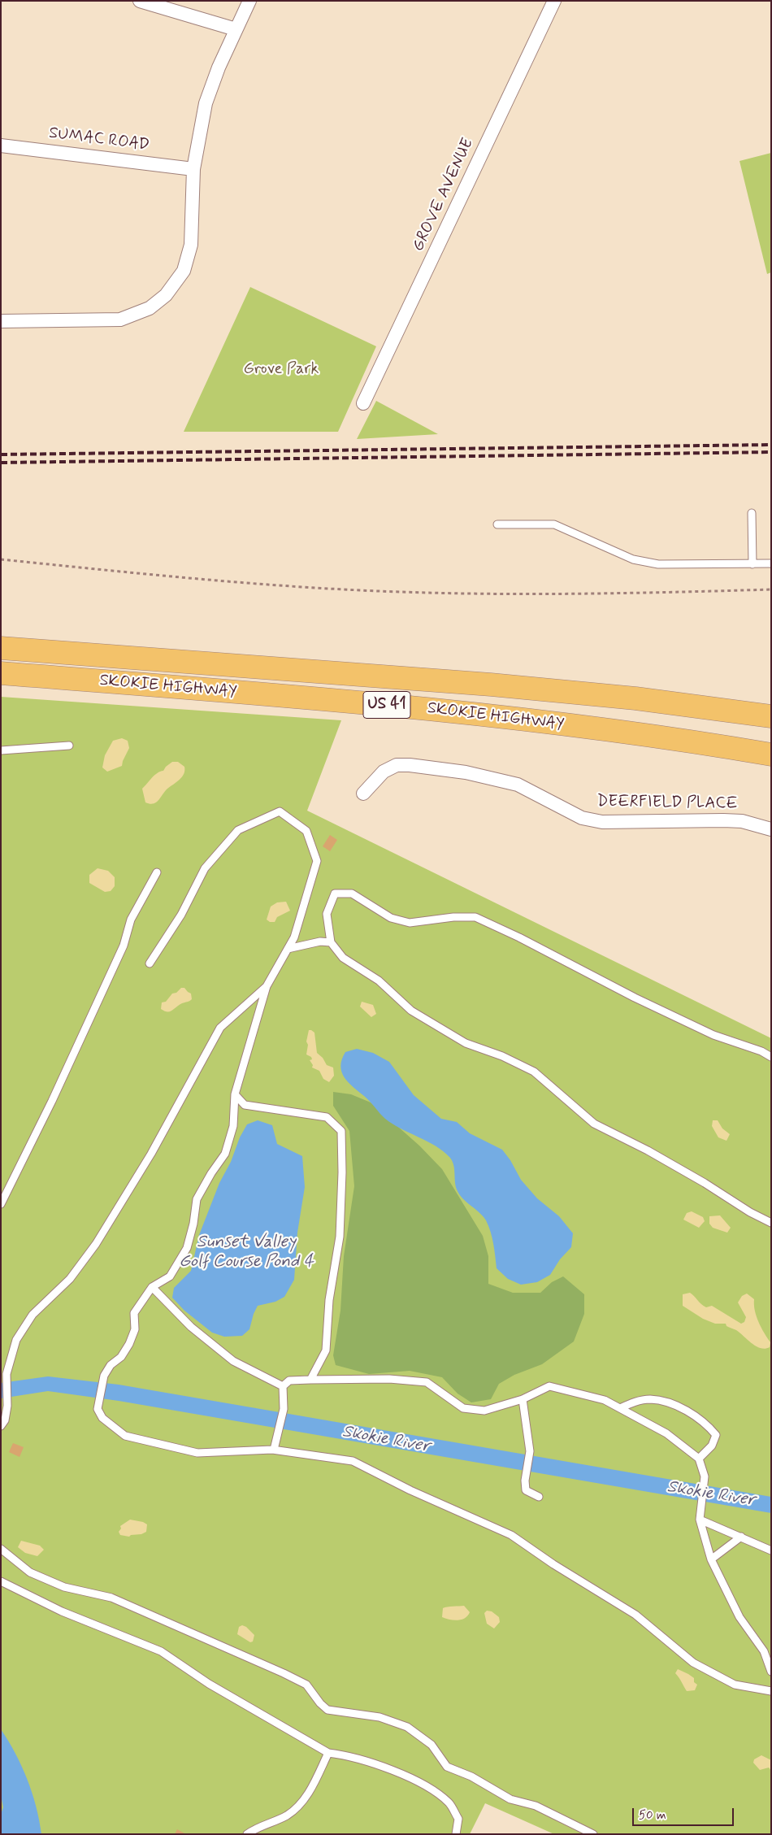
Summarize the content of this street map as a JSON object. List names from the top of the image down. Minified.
{"streets":{"highway":["SKOKIE HIGHWAY","US 41"],"street":["SUMAC ROAD","GROVE AVENUE","DEERFIELD PLACE"]},"water":["Sunset Valley Golf Course Pond 4","Skokie River"],"parks":["Grove Park"],"scale_bar":"50 m"}
